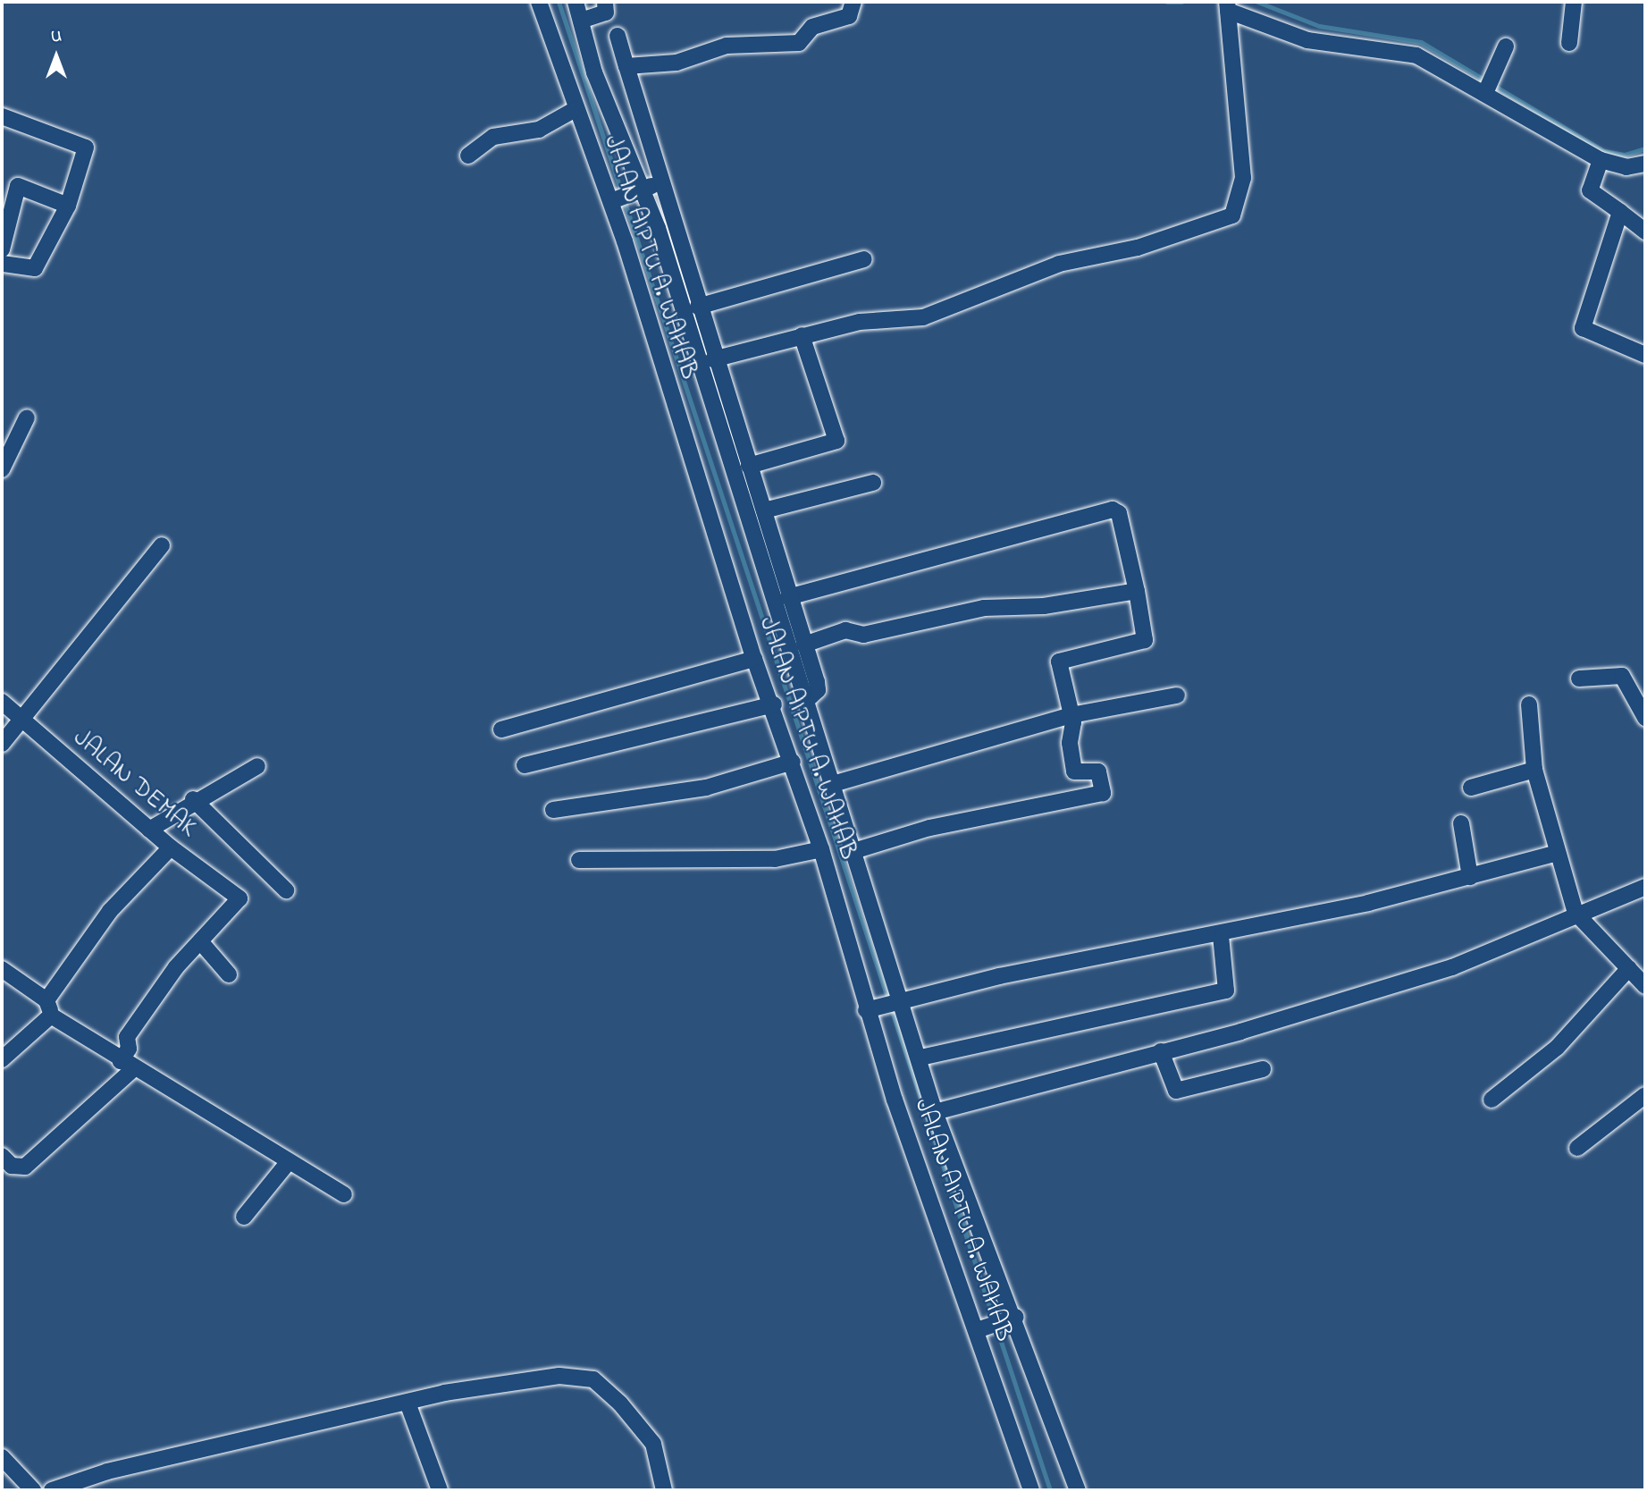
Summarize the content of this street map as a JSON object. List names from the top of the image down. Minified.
{"streets":{"street":["JALAN AIPTU A. WAHAB","JALAN DEMAK"]},"north":"top"}
